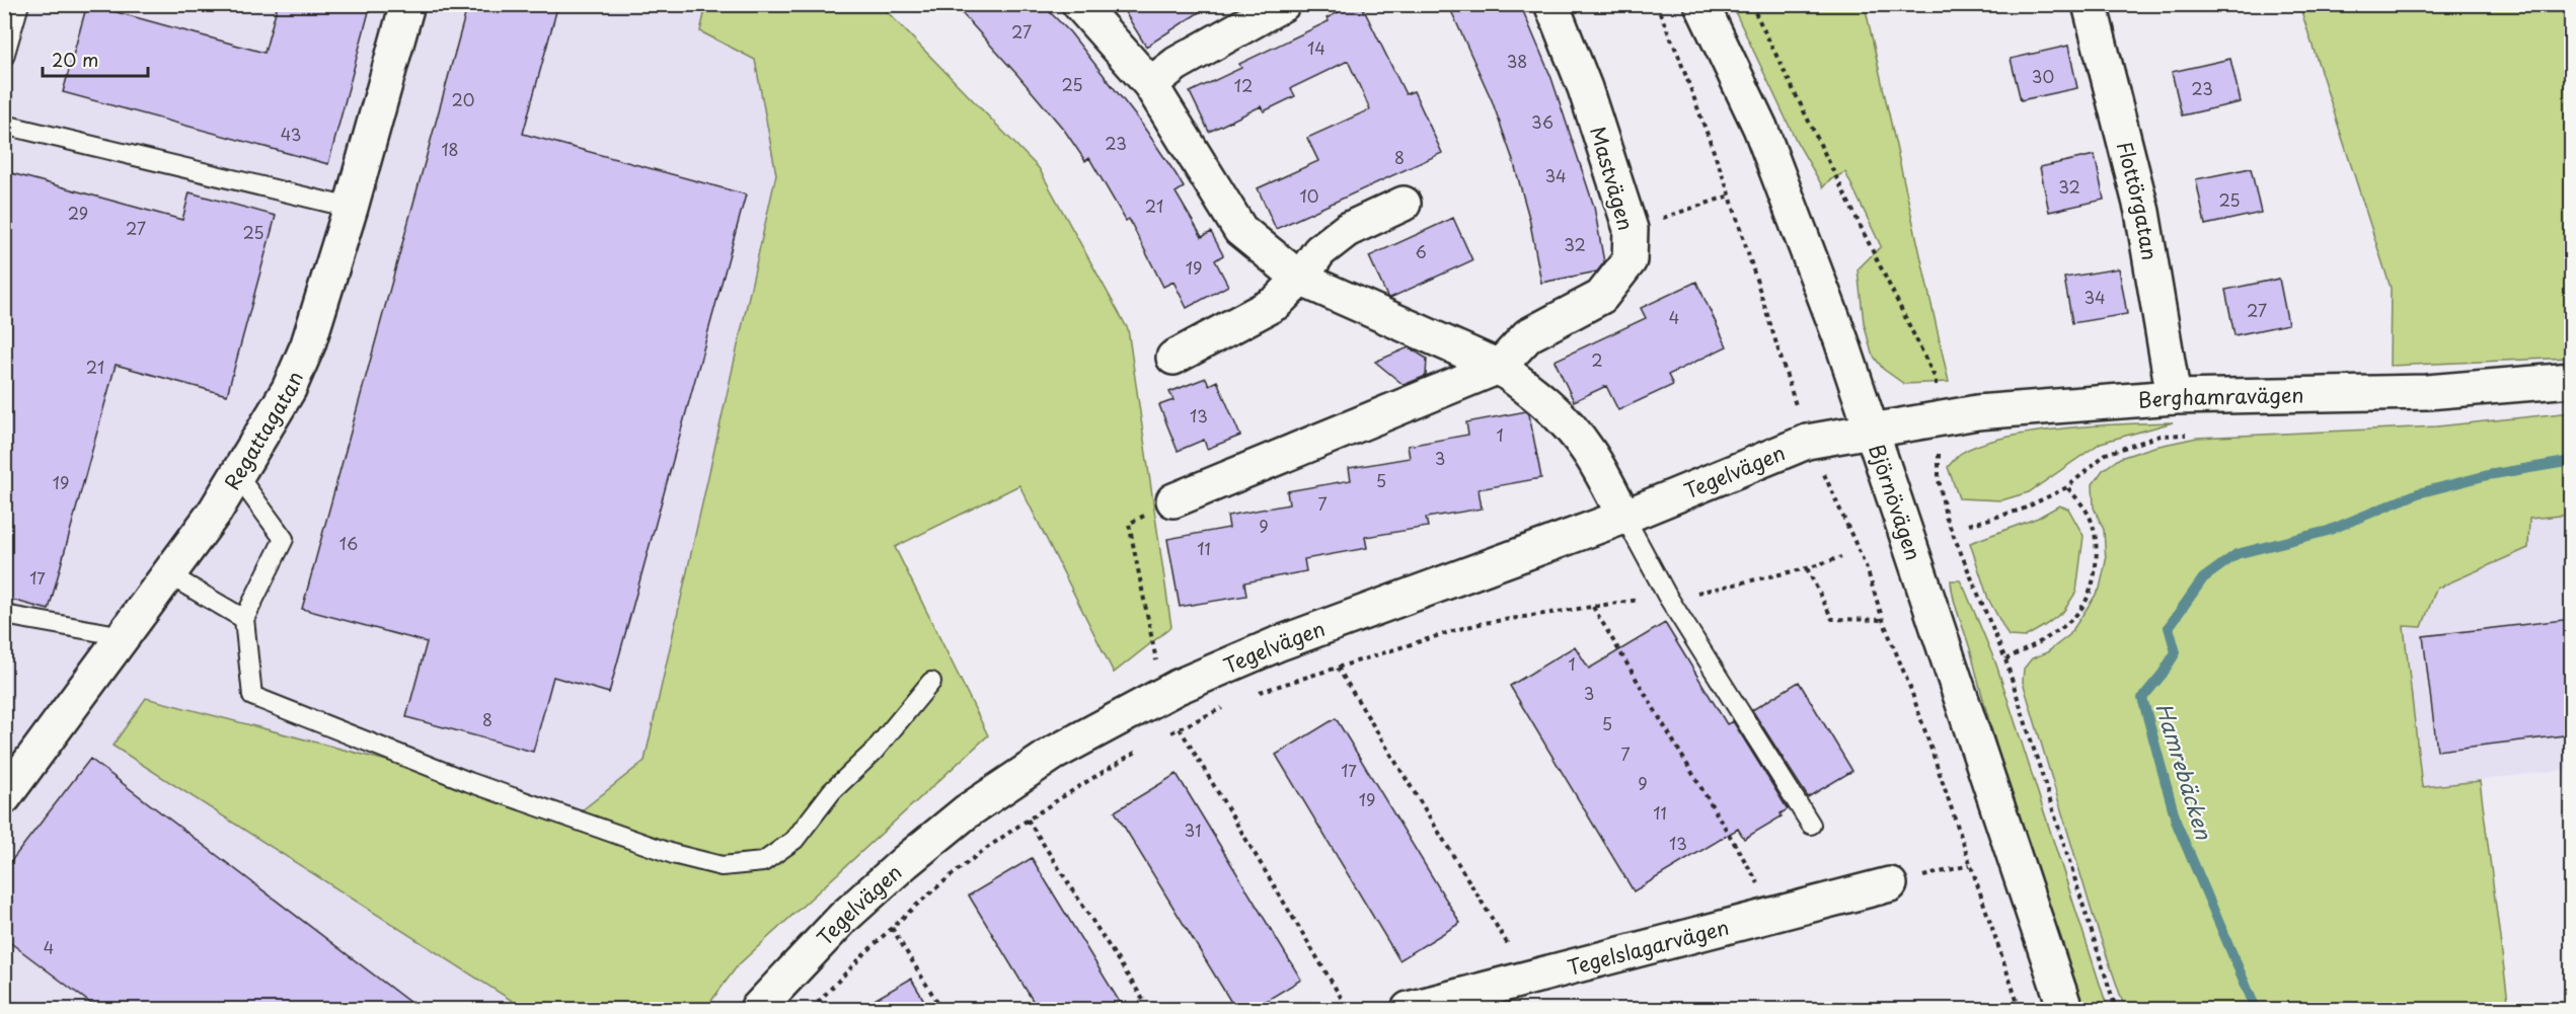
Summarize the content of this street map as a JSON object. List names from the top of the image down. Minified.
{"streets":{"street":["Mastvägen","Flottörgatan","Berghamravägen","Regattagatan","Tegelvägen","Björnövägen","Tegelslagarvägen"]},"crossings":[["Flottörgatan","Berghamravägen"],["Berghamravägen","Tegelvägen"],["Berghamravägen","Björnövägen"],["Tegelvägen","Björnövägen"]],"water":["Hamrebäcken"],"house_numbers":["27","14","38","30","25","12","23","20","36","43","23","18","8","34","32","10","25","21","29","27","25","32","6","19","34","27","4","2","21","13","1","3","5","19","7","9","16","11","17","1","3","8","5","7","17","9","19","11","31","13","4"],"scale_bar":"20 m"}
